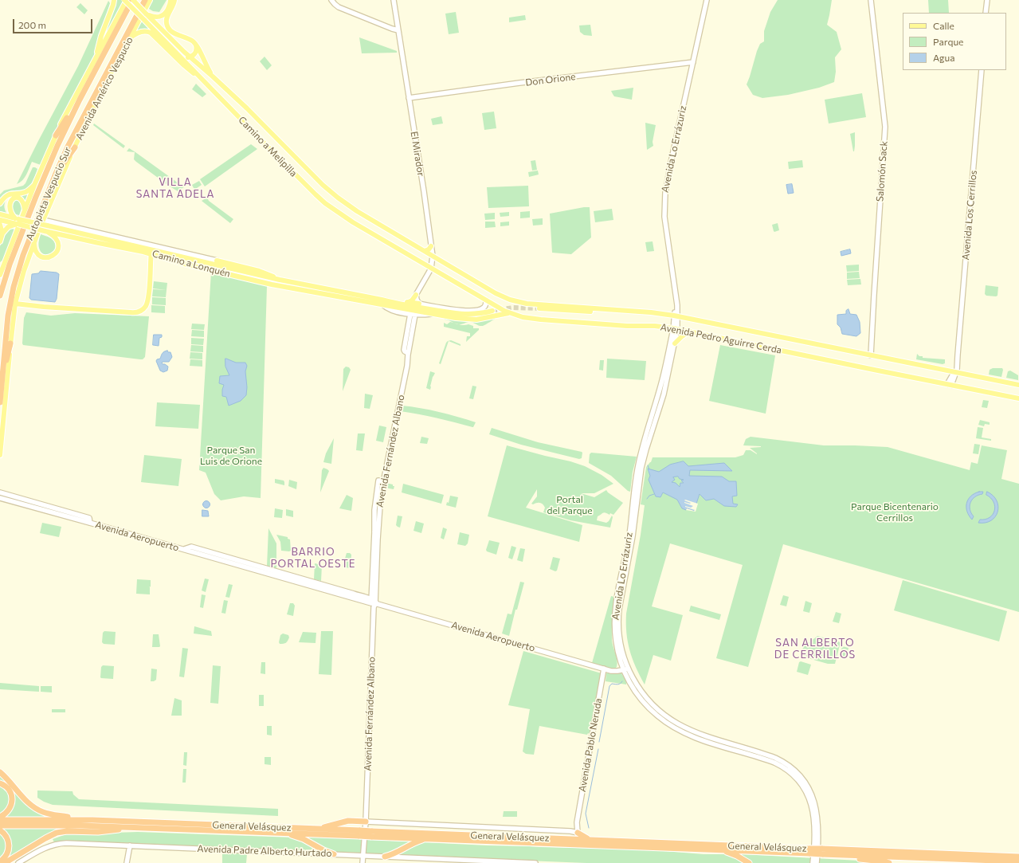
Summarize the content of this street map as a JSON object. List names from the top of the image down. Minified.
{"streets":{"highway":["Autopista Vespucio Sur","General Velásquez"],"main road":["Avenida Américo Vespucio","Camino a Melipilla","Camino a Lonquén","Avenida Pedro Aguirre Cerda"],"street":["Don Orione","Avenida Lo Errázuriz","El Mirador","Salomón Sack","Avenida Los Cerrillos","Avenida Fernández Albano","Avenida Aeropuerto","Avenida Pablo Neruda","Avenida Padre Alberto Hurtado"]},"crossings":[["Don Orione","Avenida Lo Errázuriz"],["Don Orione","El Mirador"],["Avenida Américo Vespucio","Camino a Lonquén"],["Camino a Melipilla","El Mirador"],["Camino a Melipilla","Autopista Vespucio Sur"],["Camino a Melipilla","Avenida Pedro Aguirre Cerda"],["Avenida Lo Errázuriz","Avenida Pedro Aguirre Cerda"],["Avenida Lo Errázuriz","Avenida Aeropuerto"],["El Mirador","Avenida Pedro Aguirre Cerda"],["Salomón Sack","Avenida Pedro Aguirre Cerda"],["Avenida Los Cerrillos","Avenida Pedro Aguirre Cerda"],["Camino a Lonquén","Avenida Pedro Aguirre Cerda"],["Camino a Lonquén","Avenida Fernández Albano"],["Avenida Fernández Albano","Avenida Aeropuerto"],["Avenida Fernández Albano","Avenida Padre Alberto Hurtado"],["Avenida Aeropuerto","Avenida Pablo Neruda"]],"districts":["VILLA SANTA ADELA","BARRIO PORTAL OESTE","SAN ALBERTO DE CERRILLOS"],"parks":["Parque San Luis de Orione","Portal del Parque","Parque Bicentenario Cerrillos"],"legend":["Calle","Parque","Agua"],"scale_bar":"200 m"}
